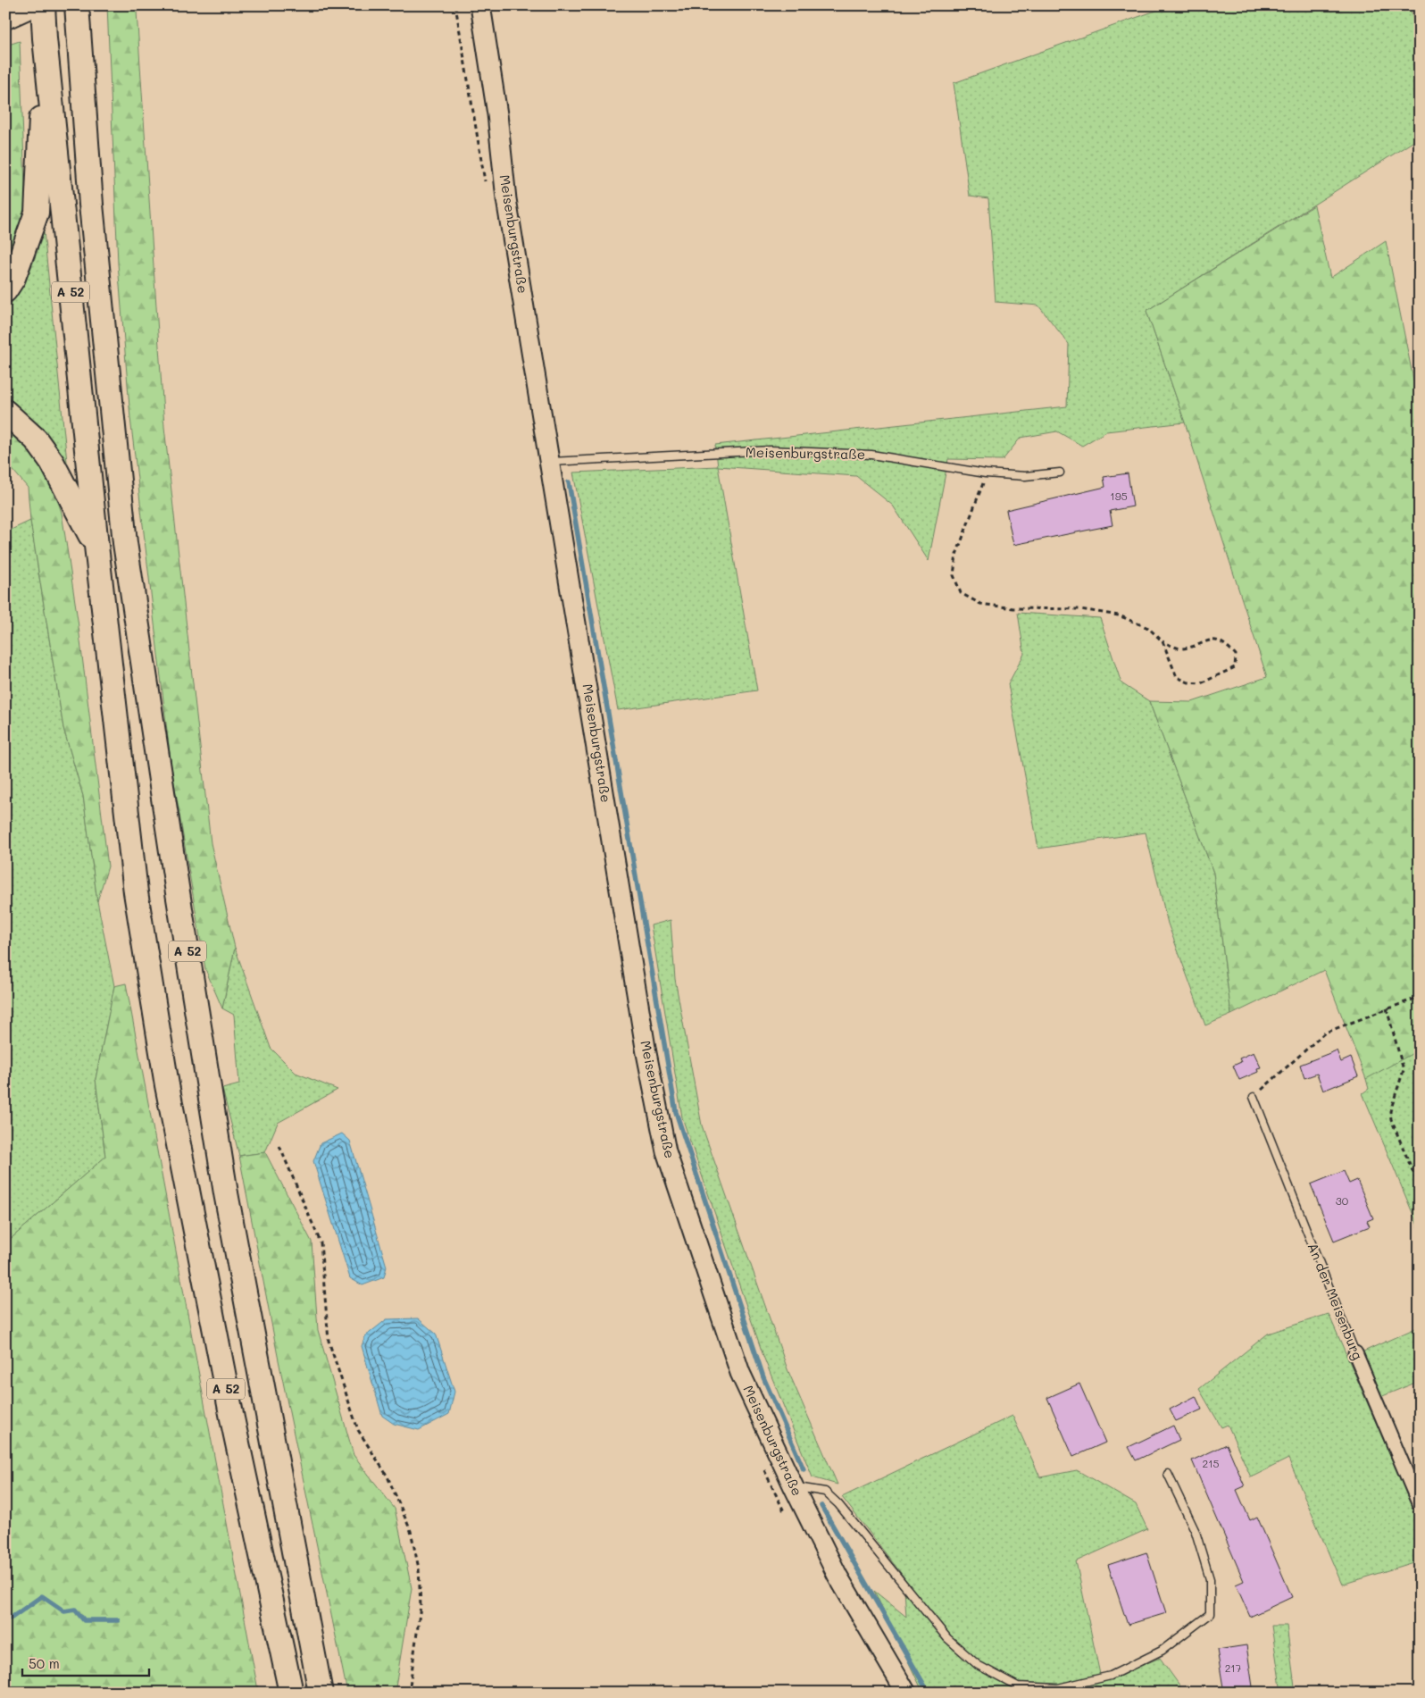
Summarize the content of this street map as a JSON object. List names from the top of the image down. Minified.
{"streets":{"highway":["A 52"],"main road":["Meisenburgstraße"],"street":["An der Meisenburg"]},"house_numbers":["195","30","215","217"],"scale_bar":"50 m"}
